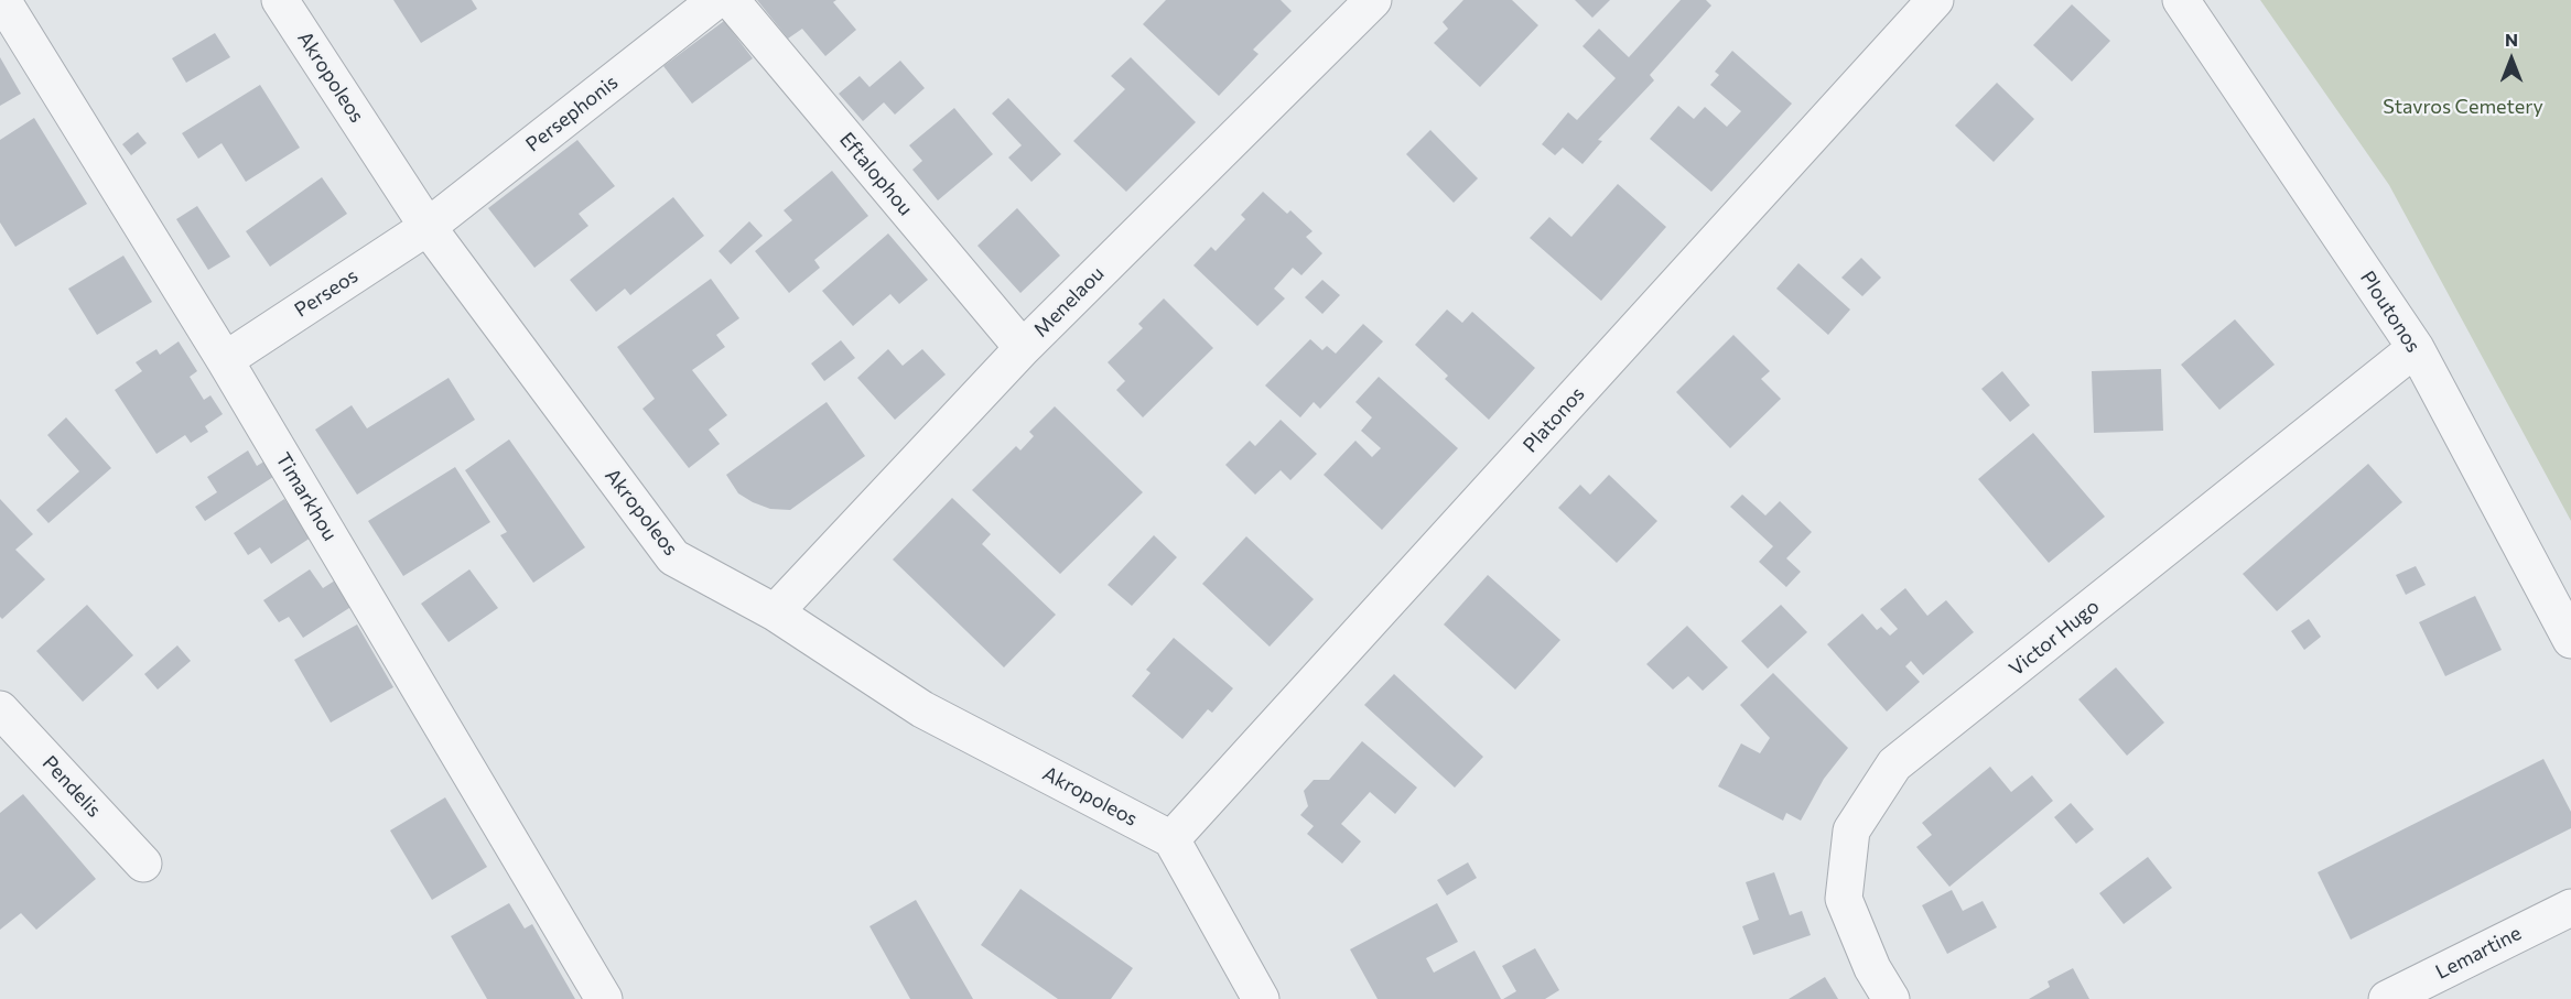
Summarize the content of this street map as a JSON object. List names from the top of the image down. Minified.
{"streets":{"street":["Akropoleos","Persephonis","Eftalophou","Perseos","Menelaou","Ploutonos","Platonos","Timarkhou","Victor Hugo","Pendelis","Lemartine"]},"crossings":[["Akropoleos","Persephonis"],["Akropoleos","Perseos"],["Akropoleos","Menelaou"],["Akropoleos","Platonos"],["Persephonis","Perseos"],["Eftalophou","Menelaou"],["Perseos","Timarkhou"],["Ploutonos","Victor Hugo"]],"parks":["Stavros Cemetery"],"north":"top"}
